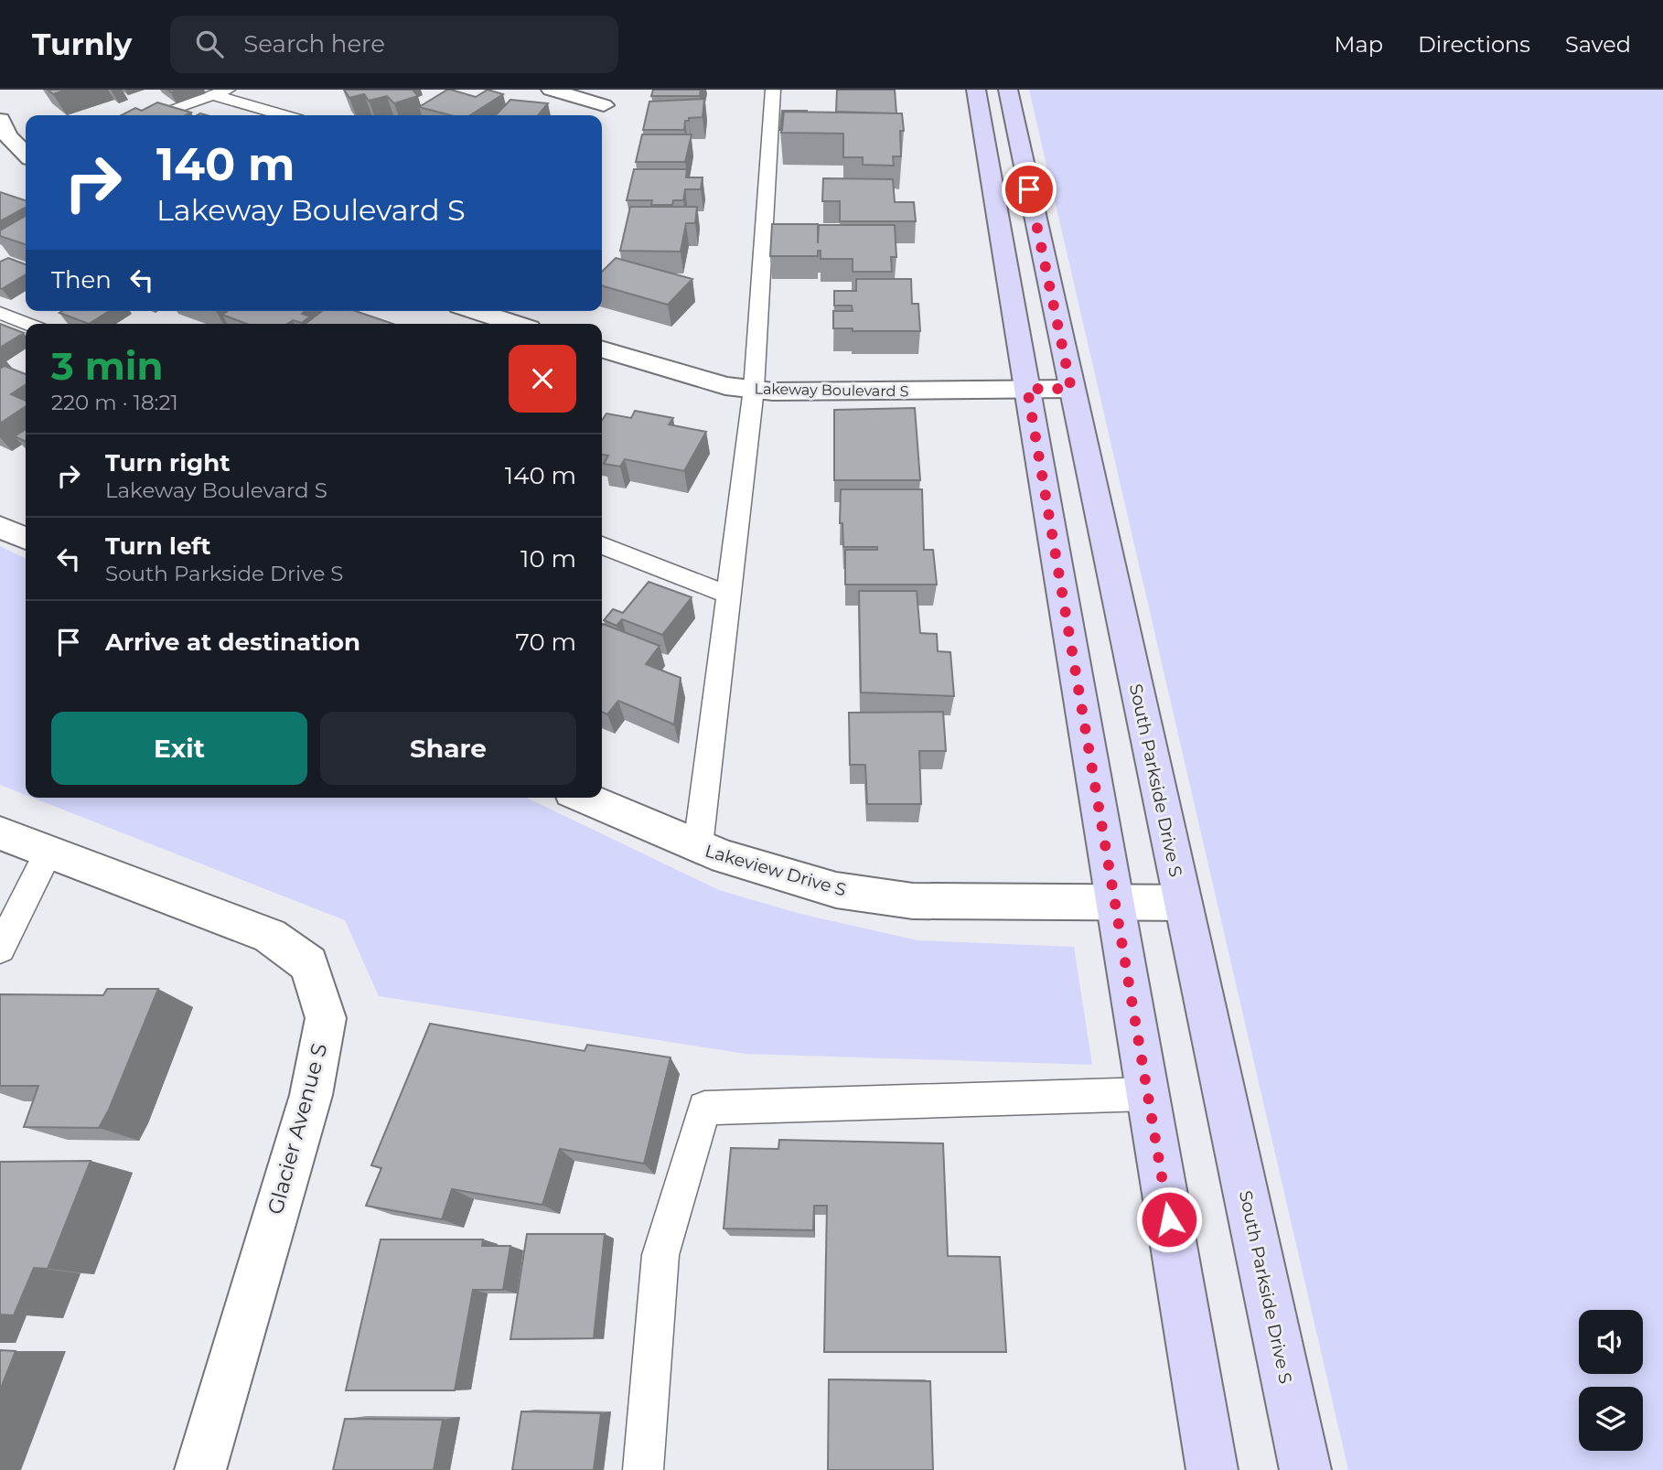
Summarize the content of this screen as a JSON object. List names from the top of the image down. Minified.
{"streets":{"main road":["South Parkside Drive S"],"street":["Lakeway Boulevard S","Lakeview Drive S","Glacier Avenue S"]},"crossings":[["Lakeway Boulevard S","South Parkside Drive S"],["South Parkside Drive S","Lakeview Drive S"]],"page":{"header":"Turnly","search":"Search here","nav":["Map","Directions","Saved"],"turn":["140 m","Lakeway Boulevard S"],"then":"Then","heading":["3 min","220 m · 18:21"],"list":[{"name":"Turn right","note":"Lakeway Boulevard S","value":"140 m"},{"name":"Turn left","note":"South Parkside Drive S","value":"10 m"},{"name":"Arrive at destination","value":"70 m"}],"buttons":["Exit","Share"]}}
